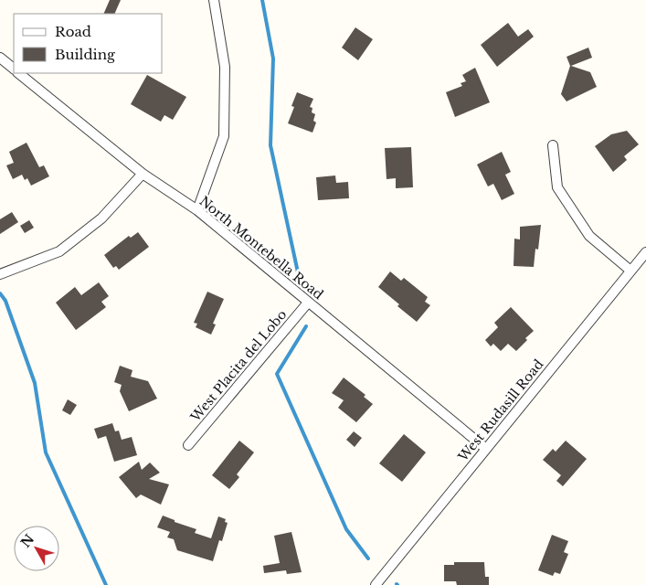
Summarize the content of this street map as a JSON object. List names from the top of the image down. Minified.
{"streets":{"street":["North Montebella Road","West Placita del Lobo","West Rudasill Road"]},"crossings":[["North Montebella Road","West Placita del Lobo"],["North Montebella Road","West Rudasill Road"]],"legend":["Road","Building"],"north":"top left"}
